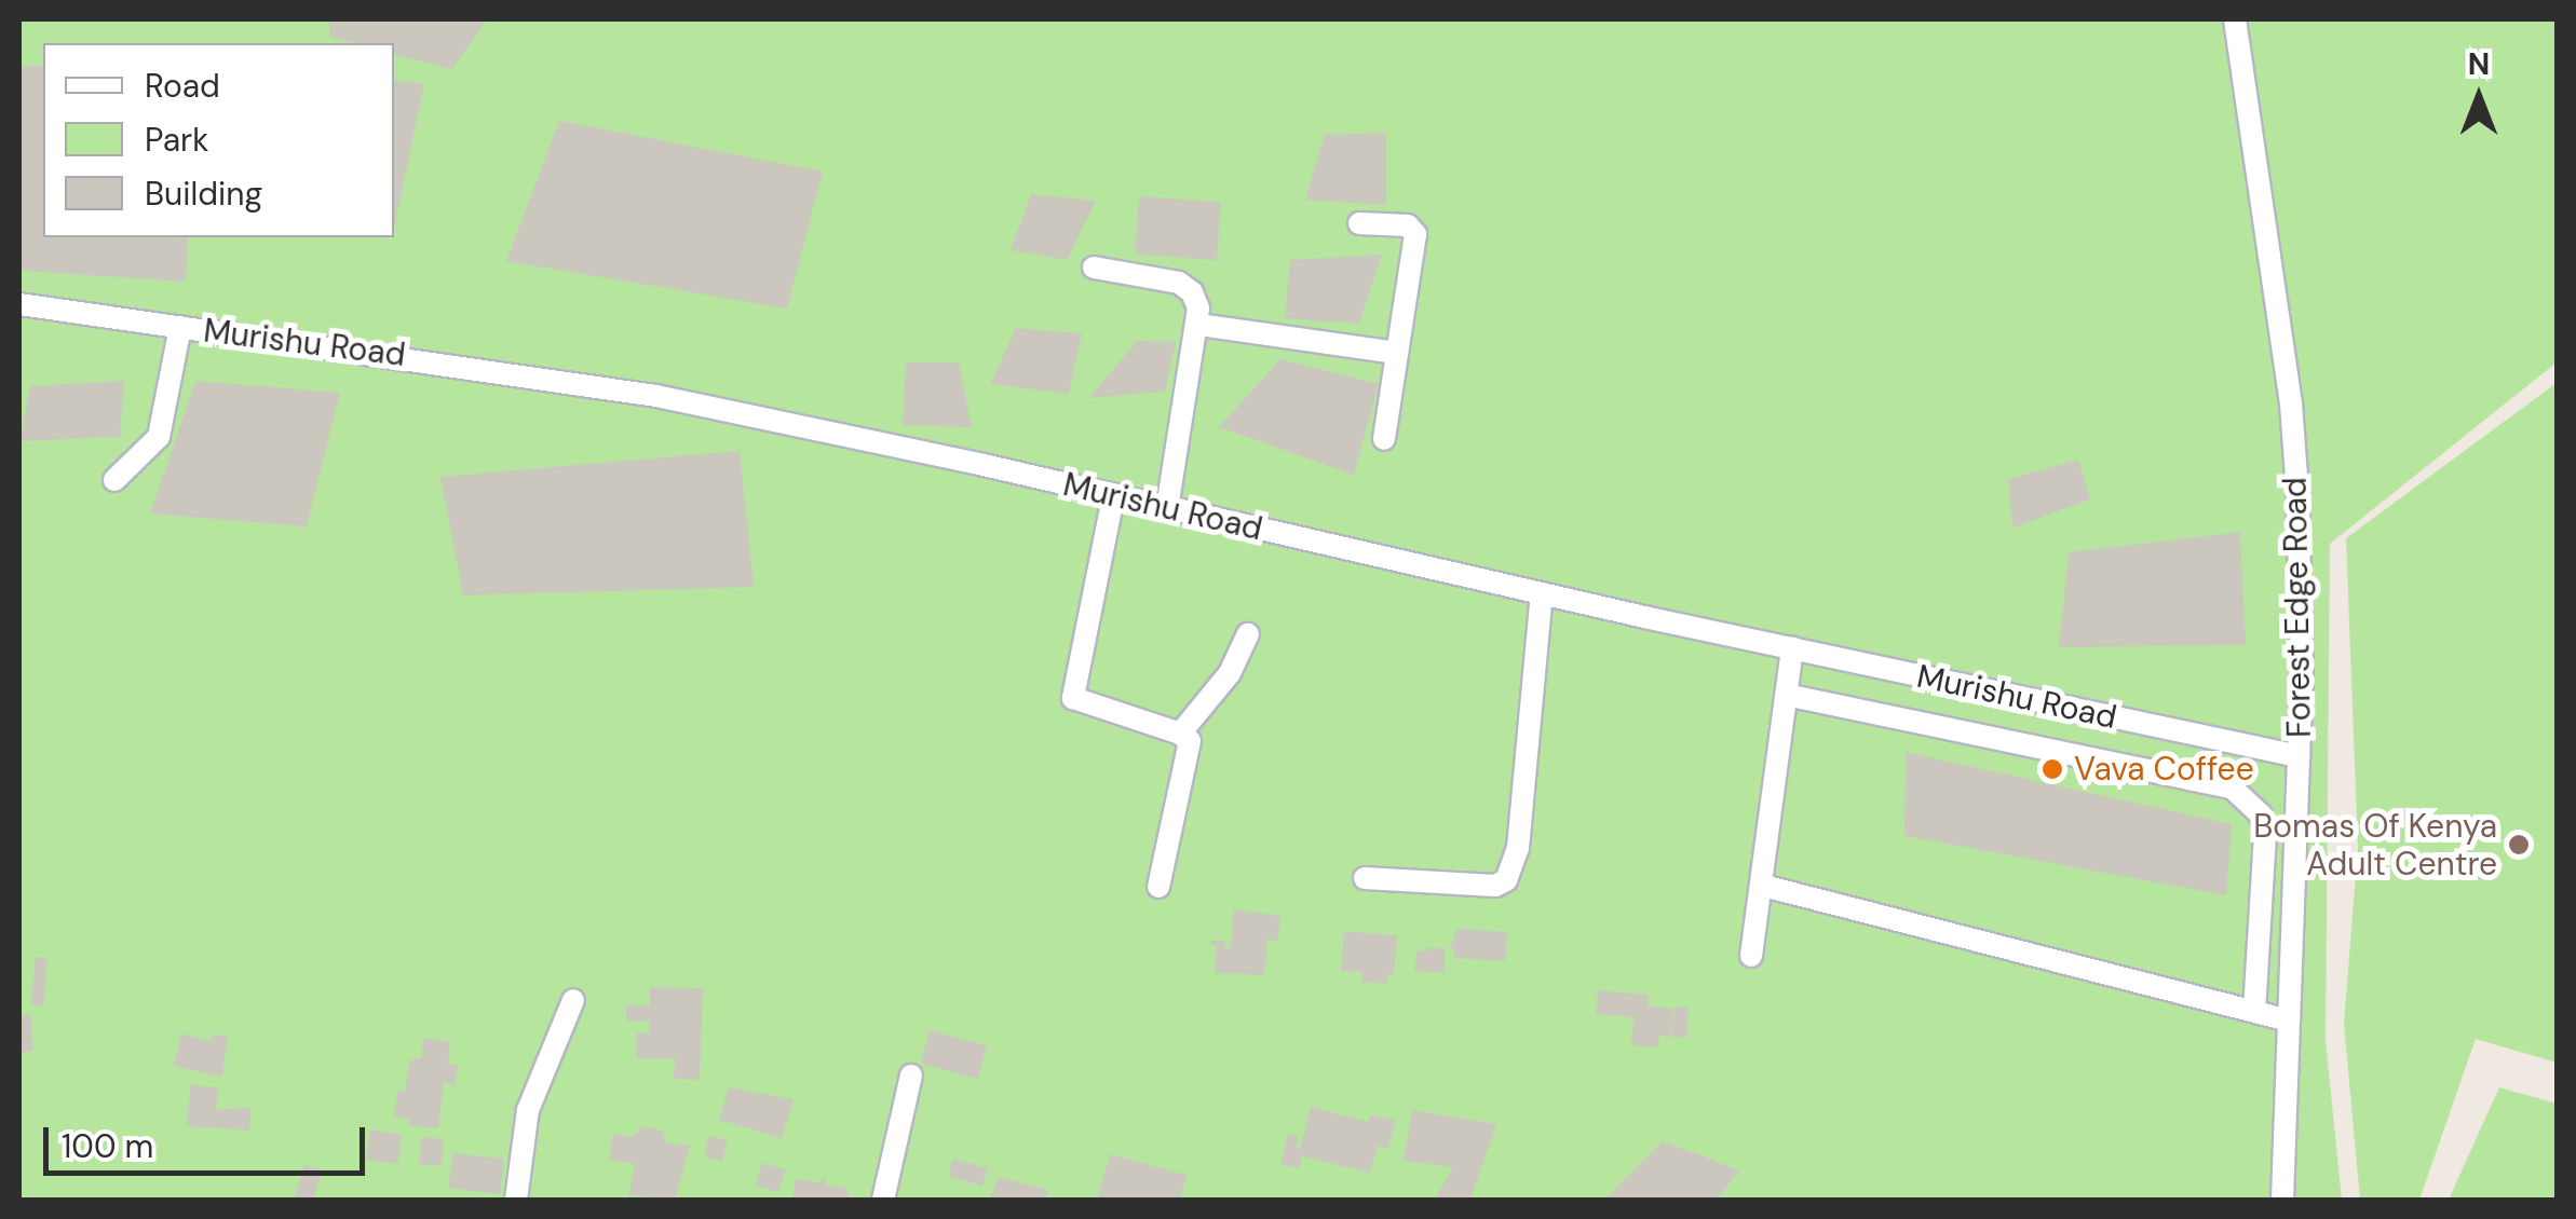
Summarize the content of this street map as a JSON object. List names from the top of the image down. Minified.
{"streets":{"street":["Murishu Road","Forest Edge Road"]},"crossings":[["Murishu Road","Forest Edge Road"]],"places":["Vava Coffee","Bomas Of Kenya Adult Centre"],"legend":["Road","Park","Building"],"scale_bar":"100 m","north":"top"}
